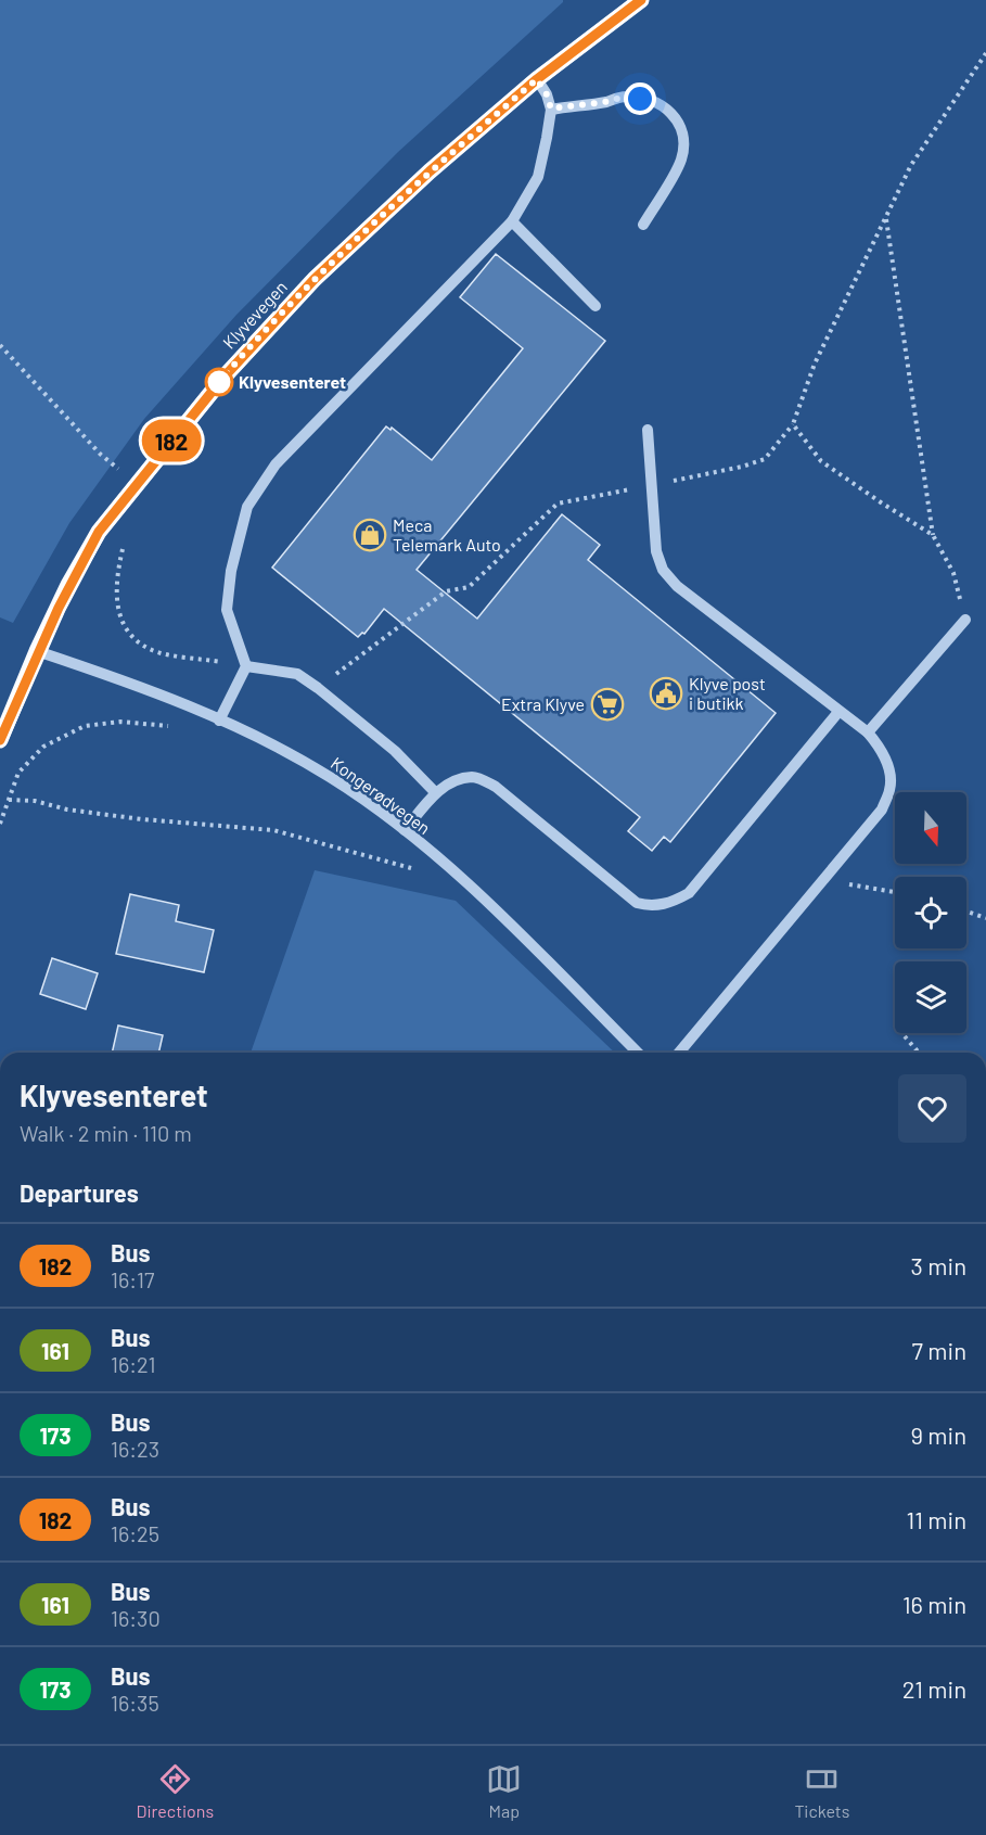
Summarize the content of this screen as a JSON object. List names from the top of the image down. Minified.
{"streets":{"main road":["Klyvevegen"],"street":["Kongerødvegen"]},"crossings":[["Klyvevegen","Kongerødvegen"]],"places":{"other":["Klyvesenteret"],"shop":["Meca Telemark Auto"],"public building":["Klyve post i butikk"],"supermarket":["Extra Klyve"]},"lines":["bus line 182"],"north":"bottom","page":{"on_map":"182","heading":[["Klyvesenteret","Walk · 2 min · 110 m"],"Departures"],"list":[{"mark":"182","name":"Bus","note":"16:17","value":"3 min"},{"mark":"161","name":"Bus","note":"16:21","value":"7 min"},{"mark":"173","name":"Bus","note":"16:23","value":"9 min"},{"mark":"182","name":"Bus","note":"16:25","value":"11 min"},{"mark":"161","name":"Bus","note":"16:30","value":"16 min"},{"mark":"173","name":"Bus","note":"16:35","value":"21 min"}],"tabs":["Directions","Map","Tickets"]}}
